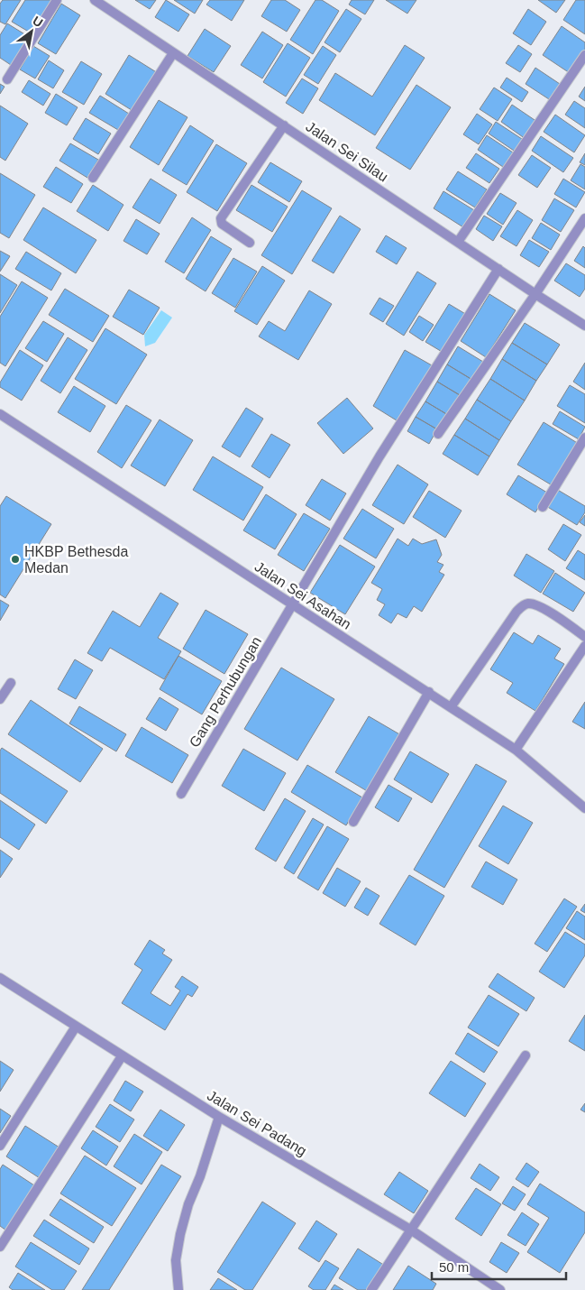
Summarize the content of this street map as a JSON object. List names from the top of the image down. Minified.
{"streets":{"street":["Jalan Sei Silau","Jalan Sei Asahan","Gang Perhubungan","Jalan Sei Padang"]},"crossings":[["Jalan Sei Silau","Gang Perhubungan"],["Jalan Sei Asahan","Gang Perhubungan"]],"places":["HKBP Bethesda Medan"],"scale_bar":"50 m","north":"top right"}
